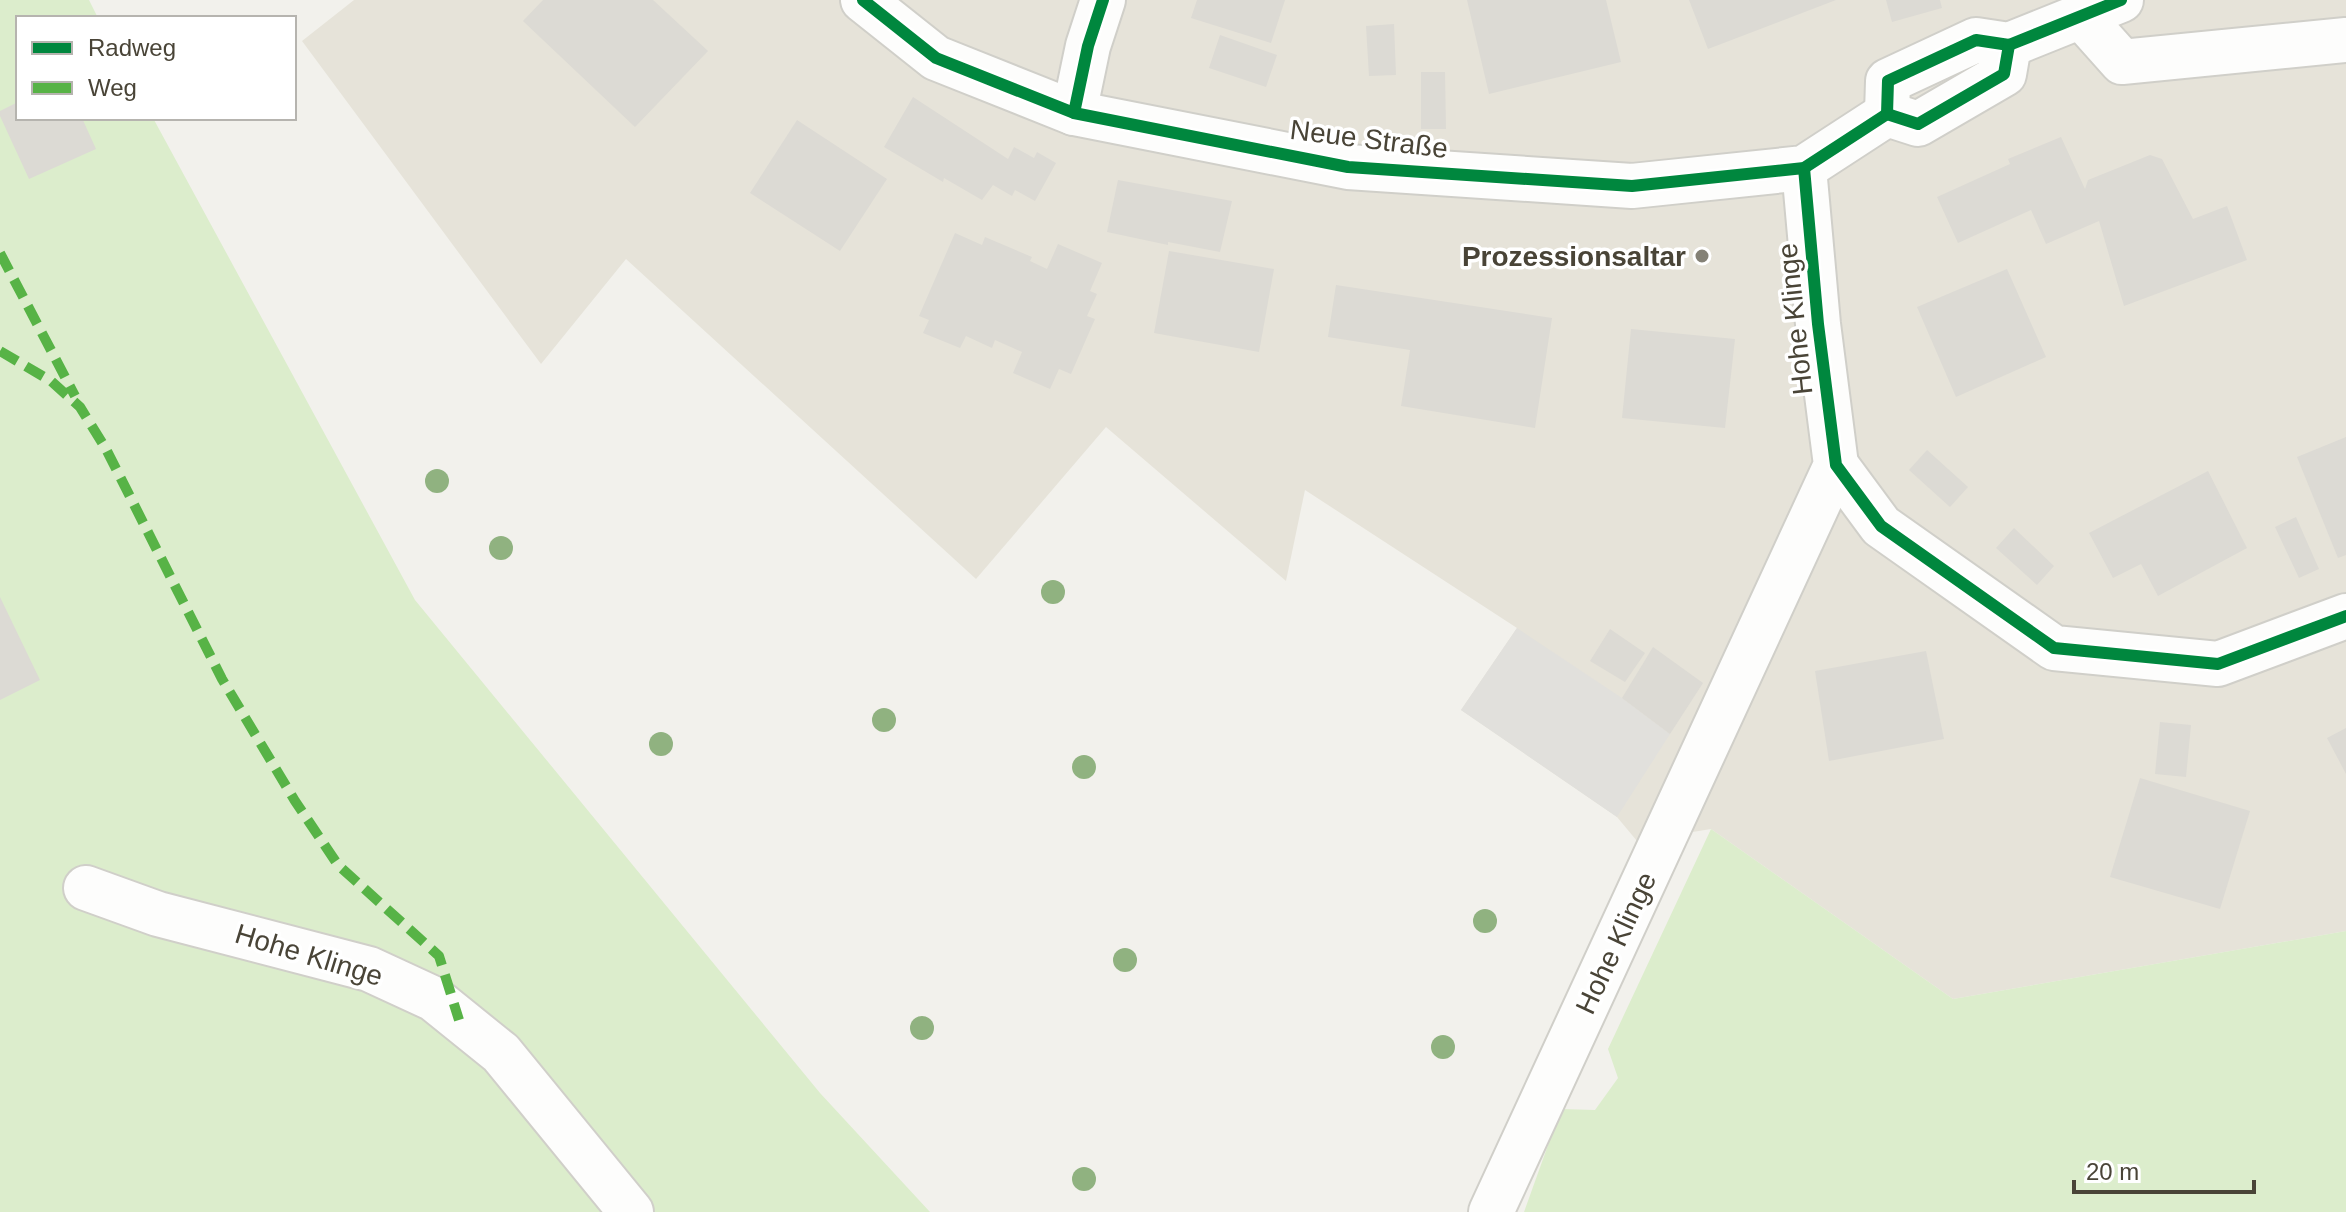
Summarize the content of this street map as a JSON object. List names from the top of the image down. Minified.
{"streets":{"street":["Neue Straße","Hohe Klinge"]},"crossings":[["Neue Straße","Hohe Klinge"]],"places":["Prozessionsaltar"],"legend":["Radweg","Weg"],"scale_bar":"20 m"}
